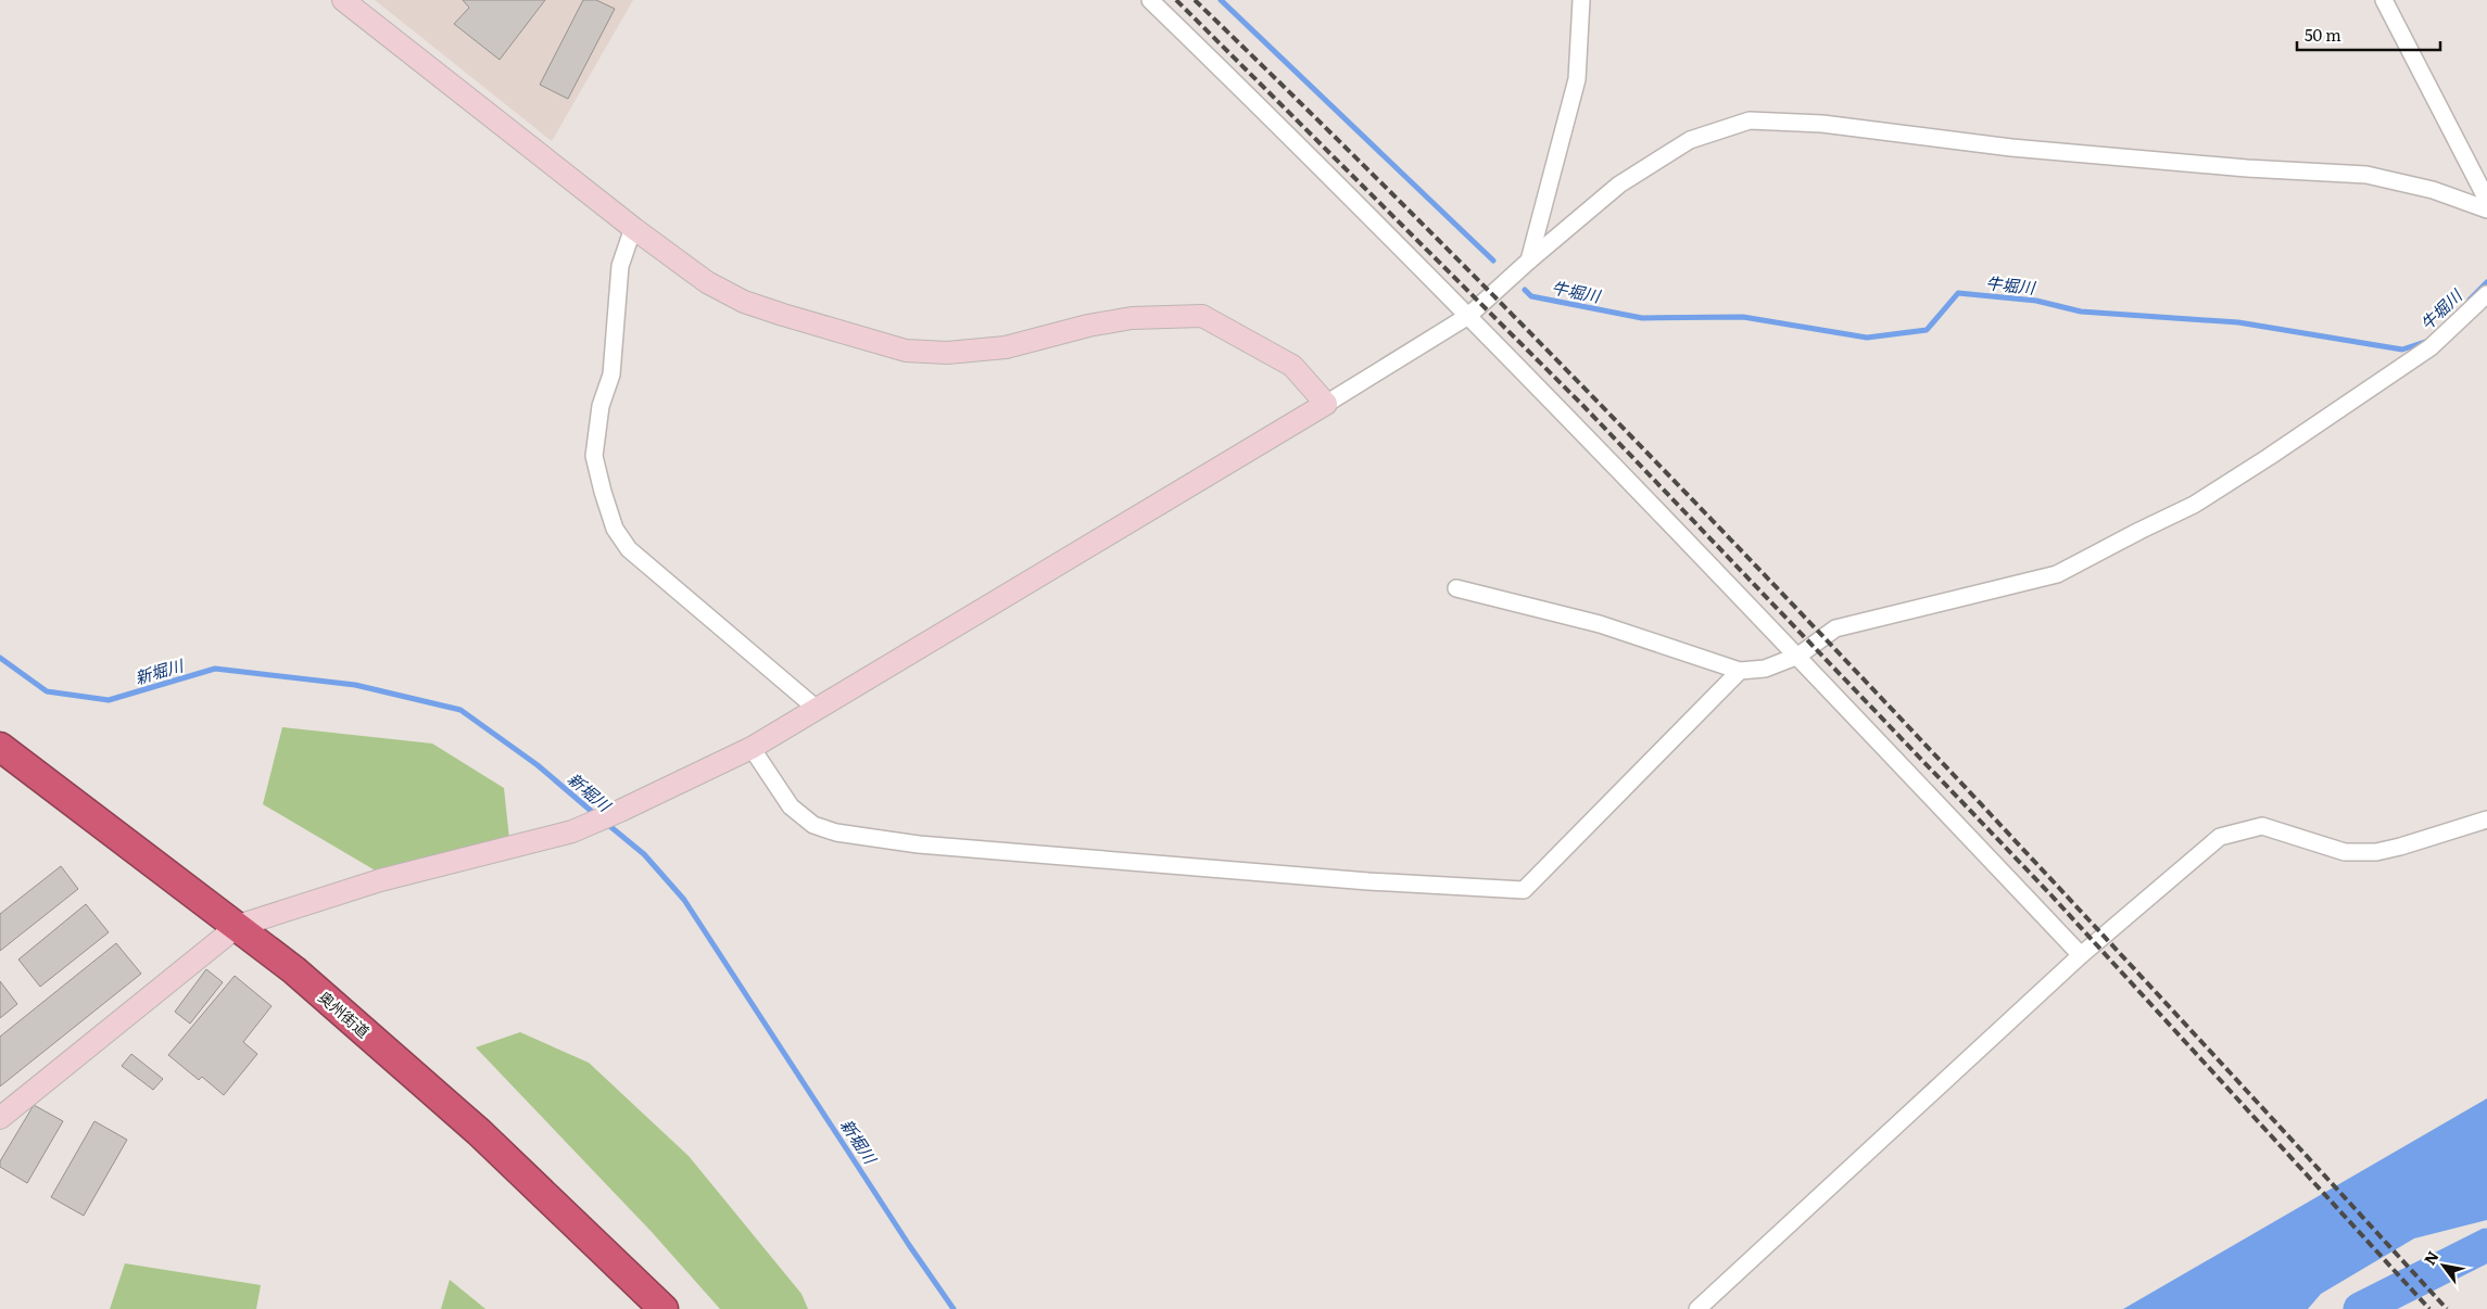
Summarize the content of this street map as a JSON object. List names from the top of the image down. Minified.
{"streets":{"highway":["奥州街道"]},"water":["牛堀川","新堀川"],"scale_bar":"50 m","north":"top left"}
